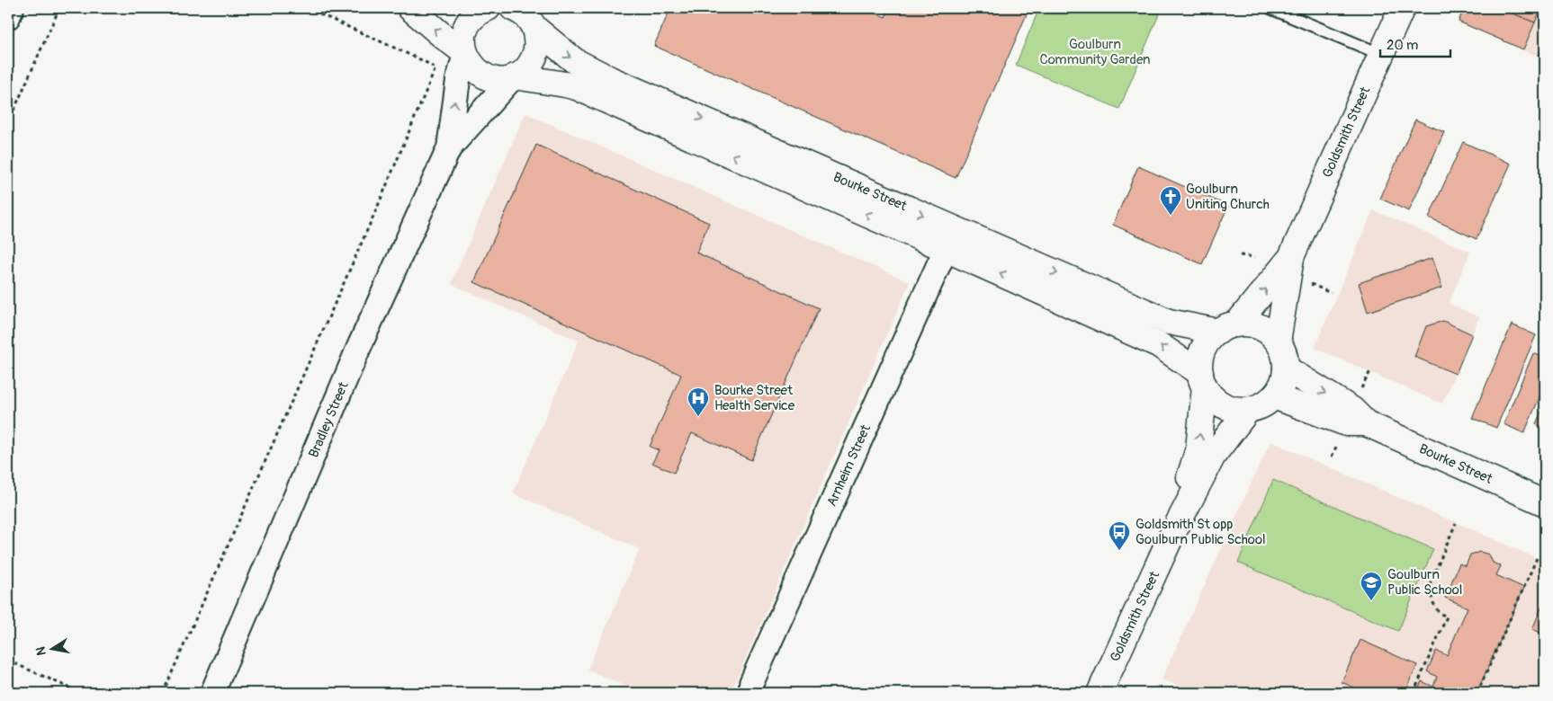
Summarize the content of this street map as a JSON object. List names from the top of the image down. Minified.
{"streets":{"main road":["Goldsmith Street","Bourke Street"],"street":["Bradley Street","Arnheim Street"]},"crossings":[["Goldsmith Street","Bourke Street"],["Bourke Street","Bradley Street"],["Bourke Street","Arnheim Street"]],"parks":["Goulburn Community Garden"],"places":{"church":["Goulburn Uniting Church"],"hospital":["Bourke Street Health Service"],"bus stop":["Goldsmith St opp Goulburn Public School"],"school or university":["Goulburn Public School"]},"scale_bar":"20 m","north":"left"}
